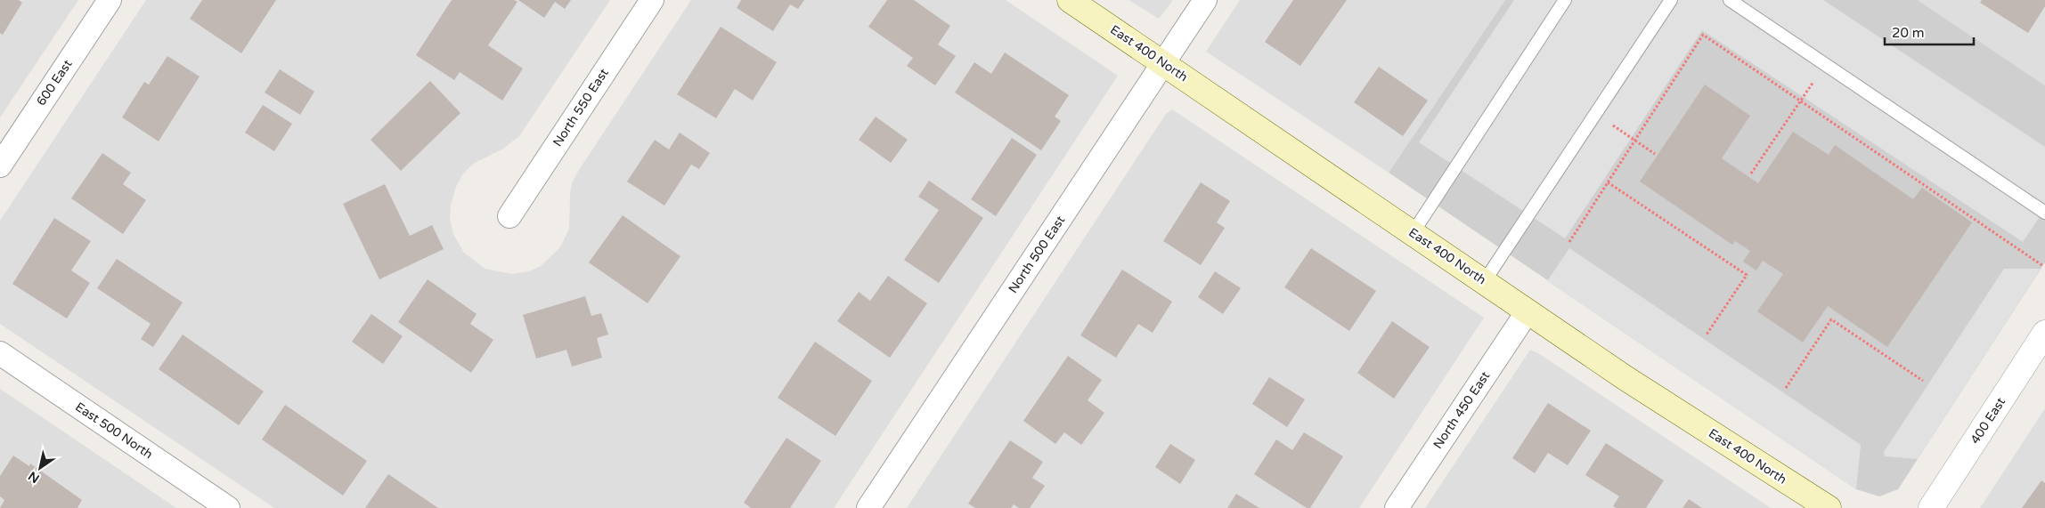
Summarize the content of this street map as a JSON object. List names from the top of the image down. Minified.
{"streets":{"main road":["East 400 North"],"street":["600 East","North 550 East","North 500 East","North 450 East","400 East","East 500 North"]},"crossings":[["East 400 North","North 500 East"],["East 400 North","North 450 East"]],"scale_bar":"20 m","north":"bottom left"}
